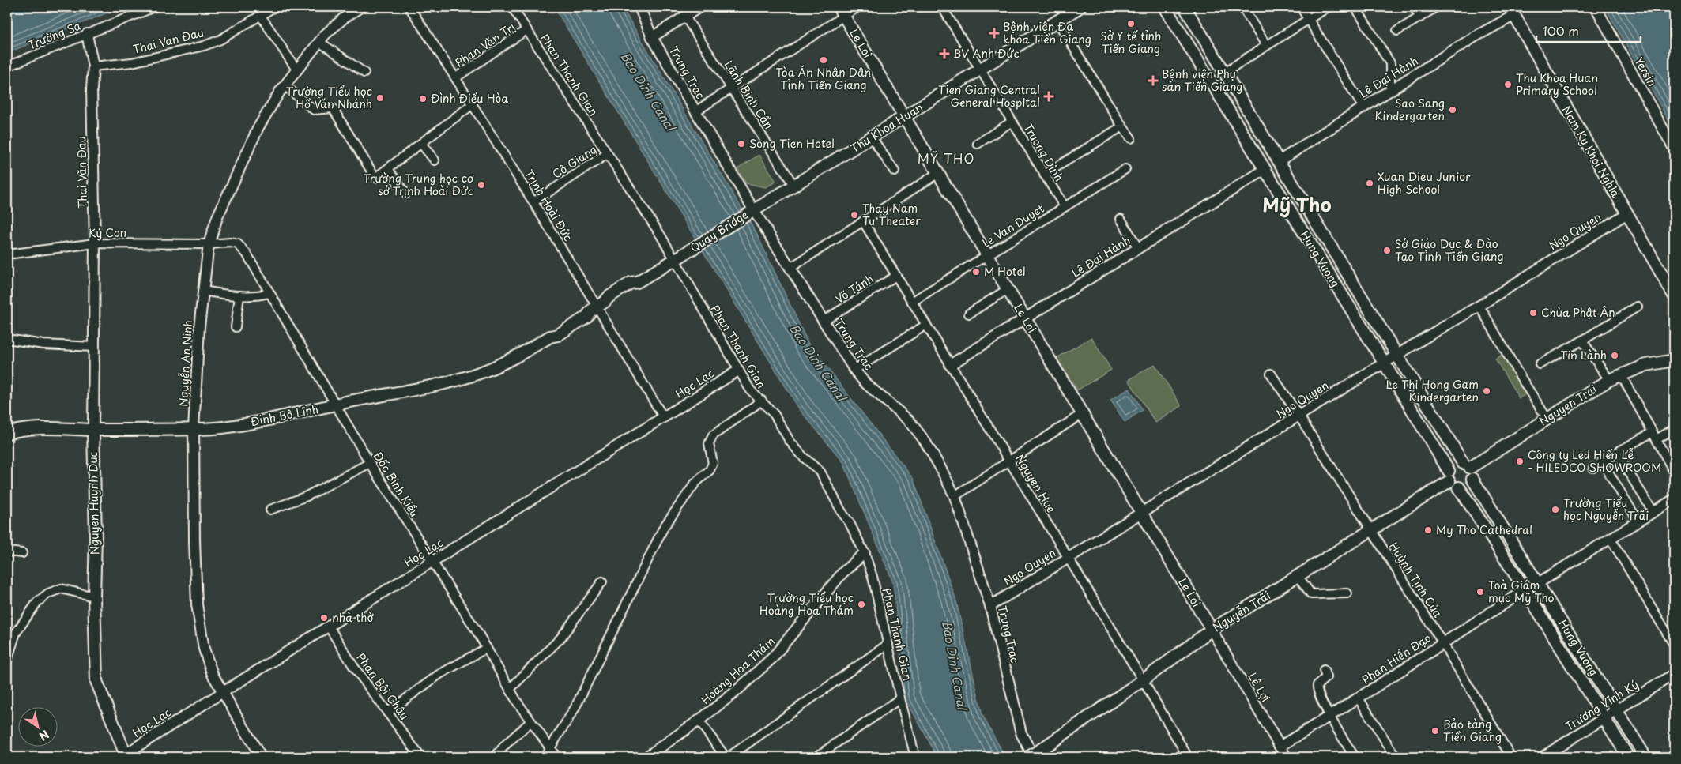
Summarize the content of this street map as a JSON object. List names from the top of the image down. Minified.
{"streets":{"main road":["Le Loi","Thu Khoa Huan","Nam Ky Khoi Nghia","Quay Bridge","Hung Vuong","Nguyen Trai","Đinh Bộ Lĩnh","Nguyen Huynh Duc","Nguyễn Trãi"],"street":["Trường Sa","Thai Van Đau","Phan Văn Trị","Yersin","Trung Trac","Phan Thanh Gian","Lê Đại Hành","Lãnh Binh Cẩn","Truong Dinh","Cô Giang","Thai Văn Đau","Trịnh Hoài Đức","Le Van Duyet","Ngo Quyen","Ký Con","Võ Tánh","Nguyễn An Ninh","Học Lạc","Nguyen Hue","Đốc Binh Kiều","Huỳnh Tịnh Của","Phan Hiển Đạo","Hoàng Hoa Thám","Phan Bội Châu","Lê Lợi","Trương Vĩnh Ký"]},"crossings":[["Trường Sa","Thai Văn Đau"],["Thai Van Đau","Thai Văn Đau"],["Le Loi","Lê Đại Hành"],["Le Loi","Thu Khoa Huan"],["Le Loi","Le Van Duyet"],["Le Loi","Ngo Quyen"],["Le Loi","Nguyễn Trãi"],["Le Loi","Lê Lợi"],["Phan Văn Trị","Phan Thanh Gian"],["Phan Văn Trị","Trịnh Hoài Đức"],["Trung Trac","Thu Khoa Huan"],["Trung Trac","Quay Bridge"],["Trung Trac","Ngo Quyen"],["Trung Trac","Võ Tánh"],["Trung Trac","Nguyễn Trãi"],["Phan Thanh Gian","Cô Giang"],["Phan Thanh Gian","Học Lạc"],["Phan Thanh Gian","Đinh Bộ Lĩnh"],["Phan Thanh Gian","Hoàng Hoa Thám"],["Lê Đại Hành","Nam Ky Khoi Nghia"],["Lê Đại Hành","Hung Vuong"],["Lê Đại Hành","Nguyen Hue"],["Lãnh Binh Cẩn","Thu Khoa Huan"],["Thu Khoa Huan","Truong Dinh"],["Thu Khoa Huan","Quay Bridge"],["Nam Ky Khoi Nghia","Ngo Quyen"],["Truong Dinh","Le Van Duyet"],["Cô Giang","Trịnh Hoài Đức"],["Thai Văn Đau","Ký Con"],["Thai Văn Đau","Nguyen Huynh Duc"],["Trịnh Hoài Đức","Học Lạc"],["Trịnh Hoài Đức","Đinh Bộ Lĩnh"],["Le Van Duyet","Nguyen Hue"],["Quay Bridge","Đinh Bộ Lĩnh"],["Ngo Quyen","Hung Vuong"],["Ngo Quyen","Nguyen Hue"],["Ngo Quyen","Huỳnh Tịnh Của"],["Ký Con","Nguyễn An Ninh"],["Ký Con","Đốc Binh Kiều"],["Ký Con","Nguyen Huynh Duc"],["Hung Vuong","Nguyen Trai"],["Hung Vuong","Nguyễn Trãi"],["Hung Vuong","Phan Hiển Đạo"],["Hung Vuong","Trương Vĩnh Ký"],["Võ Tánh","Nguyen Hue"],["Nguyễn An Ninh","Học Lạc"],["Nguyễn An Ninh","Đinh Bộ Lĩnh"],["Nguyễn An Ninh","Đốc Binh Kiều"],["Học Lạc","Đốc Binh Kiều"],["Học Lạc","Nguyen Huynh Duc"],["Học Lạc","Phan Bội Châu"],["Nguyen Trai","Nguyễn Trãi"],["Đinh Bộ Lĩnh","Đốc Binh Kiều"],["Đinh Bộ Lĩnh","Nguyen Huynh Duc"],["Nguyen Hue","Nguyễn Trãi"],["Huỳnh Tịnh Của","Nguyễn Trãi"],["Huỳnh Tịnh Của","Phan Hiển Đạo"],["Nguyễn Trãi","Lê Lợi"],["Phan Hiển Đạo","Lê Lợi"]],"districts":["MỸ THO","Mỹ Tho"],"water":["Bao Dinh Canal"],"places":{"other":["Sở Y tế tỉnh Tiền Giang","Tòa Án Nhân Dân Tỉnh Tiền Giang","Thu Khoa Huan Primary School","Trường Tiểu học Hồ Văn Nhánh","Đình Điều Hòa","Sao Sang Kindergarten","Song Tien Hotel","Xuan Dieu Junior High School","Trường Trung học cơ sở Trịnh Hoài Đức","Thay Nam Tu Theater","Sở Giáo Dục & Đào Tạo Tỉnh Tiền Giang","M Hotel","Chùa Phật Ân","Tin Lành","Le Thi Hong Gam Kindergarten","Công ty Led Hiến Lễ - HILEDCO SHOWROOM","Trường Tiểu học Nguyễn Trãi","My Tho Cathedral","Toà Giám mục Mỹ Tho","Trường Tiểu học Hoàng Hoa Thám","nhà thờ","Bảo tàng Tiền Giang"],"health":["Bệnh viện Đa khoa Tiền Giang","BV Anh Đức","Bệnh viện Phụ sản Tiền Giang","Tien Giang Central General Hospital"]},"scale_bar":"100 m","north":"bottom right"}
